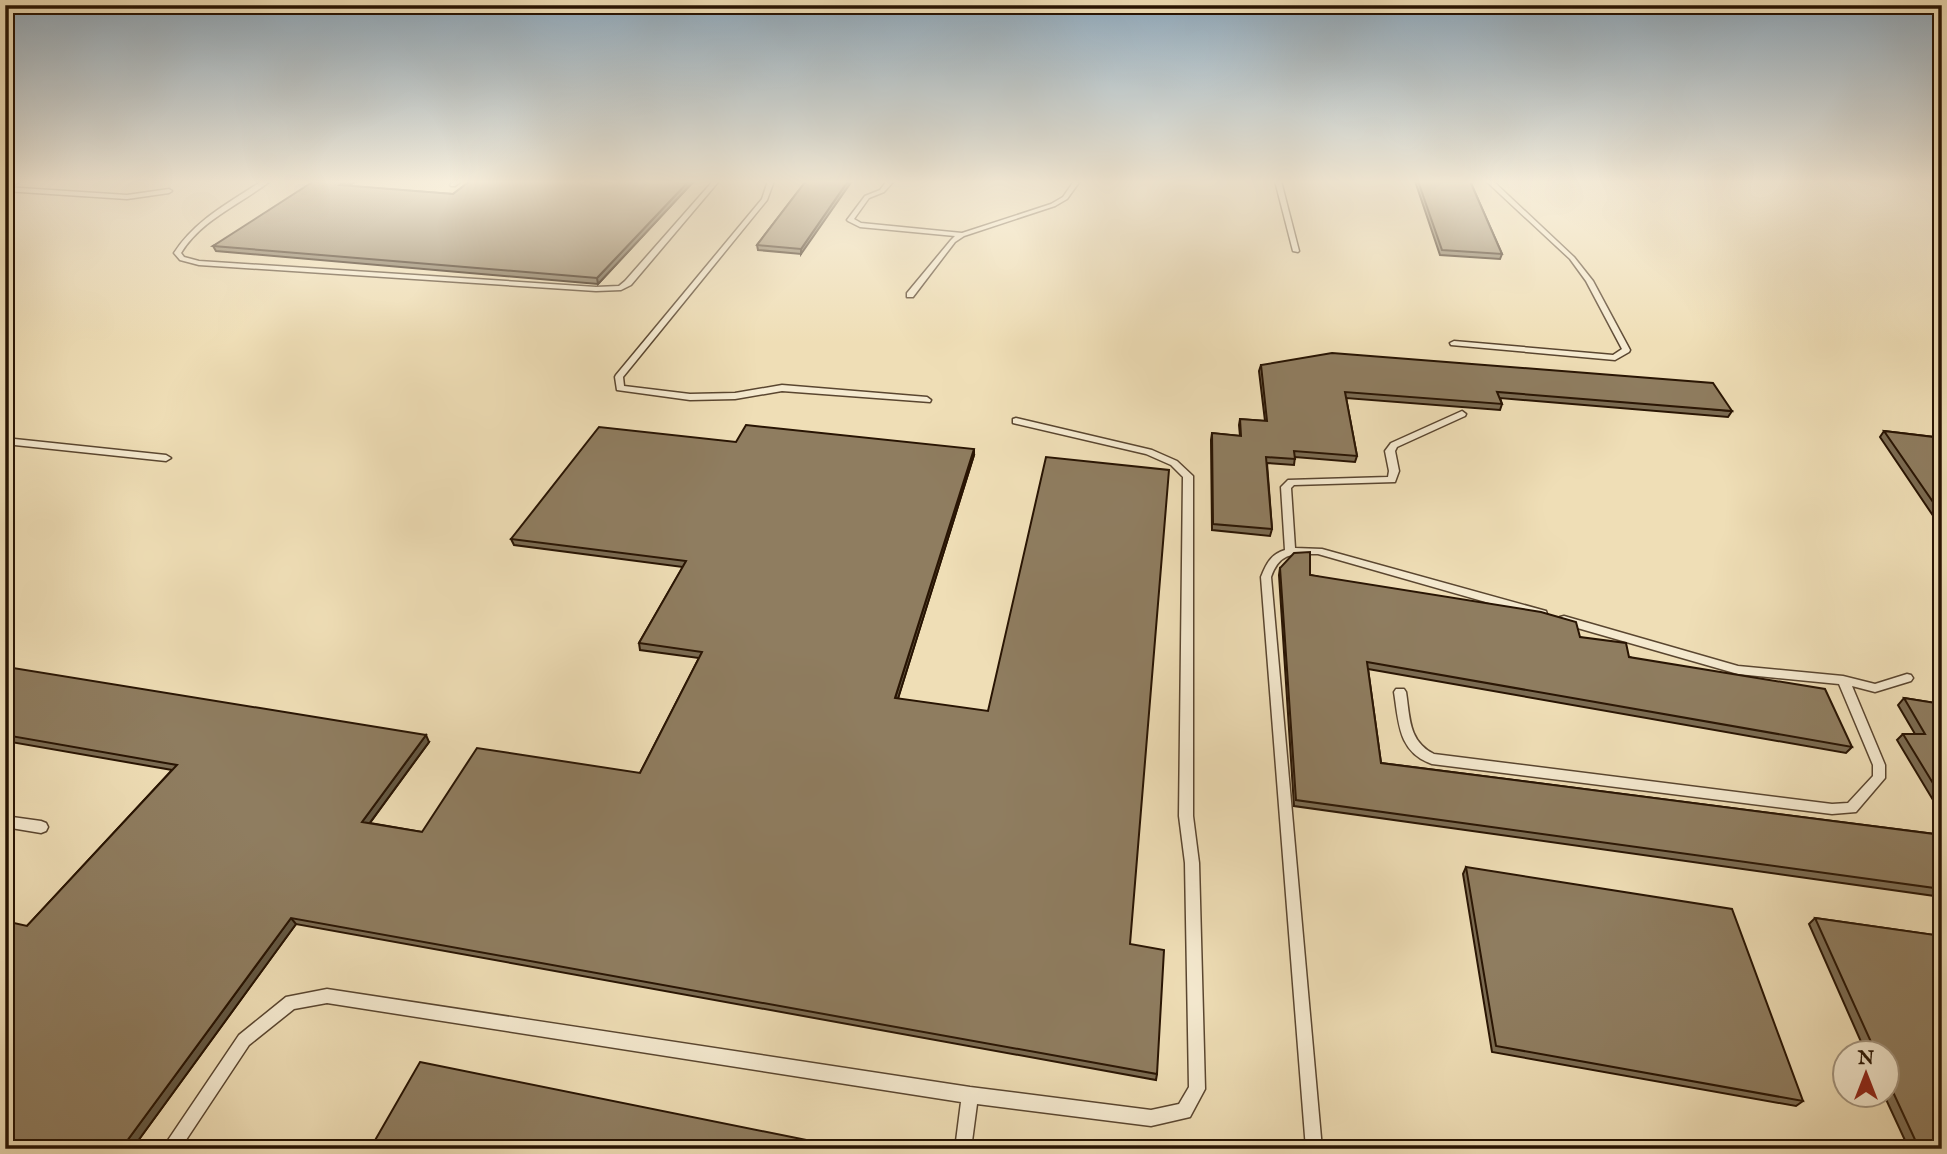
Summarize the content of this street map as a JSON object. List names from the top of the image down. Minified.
{"north":"top"}
